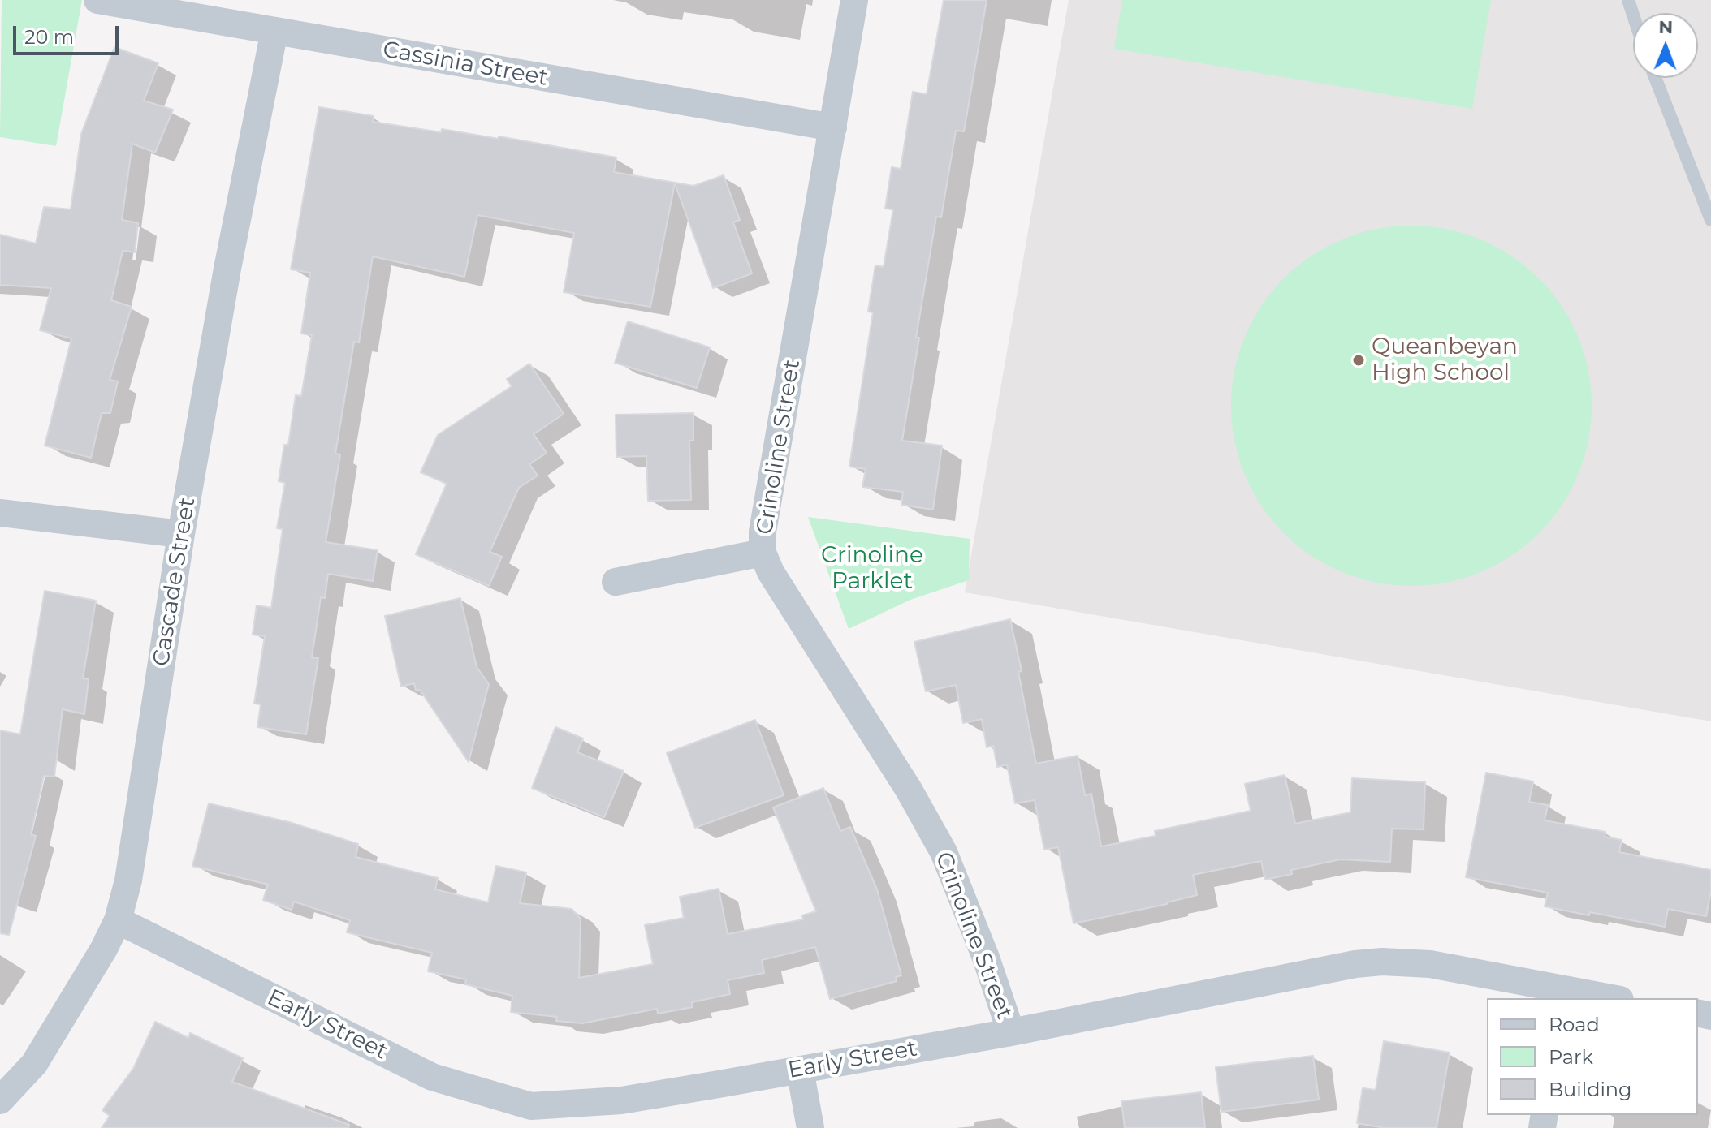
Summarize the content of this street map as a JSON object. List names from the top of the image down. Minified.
{"streets":{"street":["Cassinia Street","Crinoline Street","Cascade Street","Early Street"]},"crossings":[["Cassinia Street","Crinoline Street"],["Cassinia Street","Cascade Street"],["Crinoline Street","Early Street"],["Cascade Street","Early Street"]],"parks":["Crinoline Parklet"],"places":["Queanbeyan High School"],"legend":["Road","Park","Building"],"scale_bar":"20 m","north":"top"}
